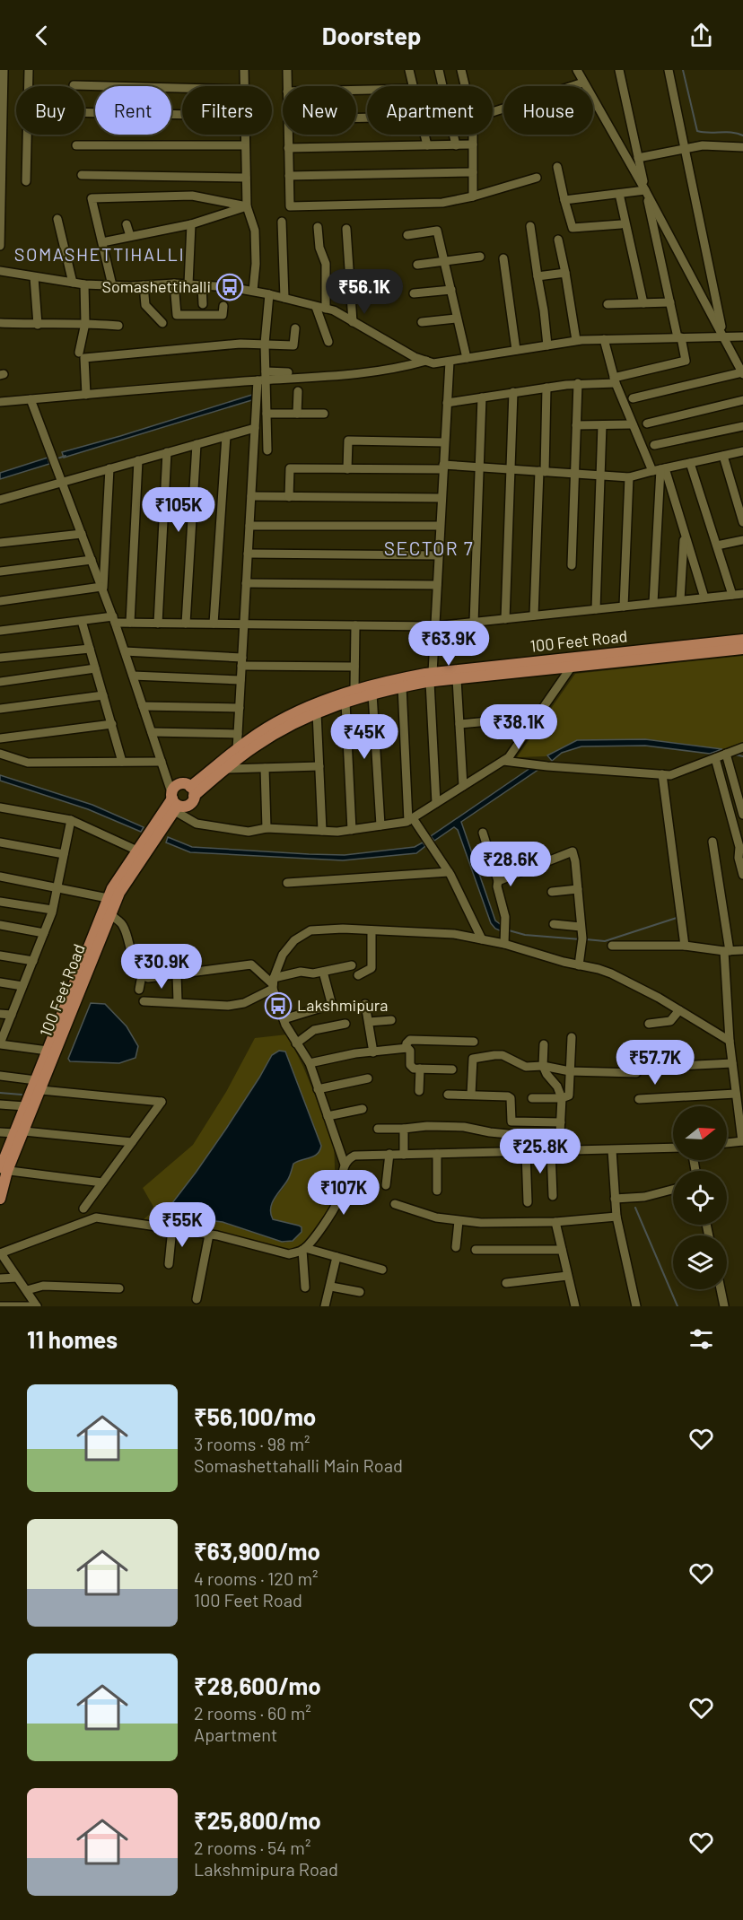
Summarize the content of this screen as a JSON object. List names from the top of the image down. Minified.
{"streets":{"main road":["100 Feet Road"]},"districts":["SOMASHETTIHALLI","SECTOR 7"],"places":{"bus stop":["Somashettihalli","Lakshmipura"]},"north":"right","page":{"header":"Doorstep","chip":["Buy","Rent","Filters","New","Apartment","House"],"price":["₹56.1K","₹105K","₹63.9K","₹38.1K","₹45K","₹28.6K","₹30.9K","₹57.7K","₹25.8K","₹107K","₹55K"],"heading":"11 homes","list":[{"name":"₹56,100/mo","note":"3 rooms · 98 m² · Somashettahalli Main Road"},{"name":"₹63,900/mo","note":"4 rooms · 120 m² · 100 Feet Road"},{"name":"₹28,600/mo","note":"2 rooms · 60 m² · Apartment"},{"name":"₹25,800/mo","note":"2 rooms · 54 m² · Lakshmipura Road"}]}}
